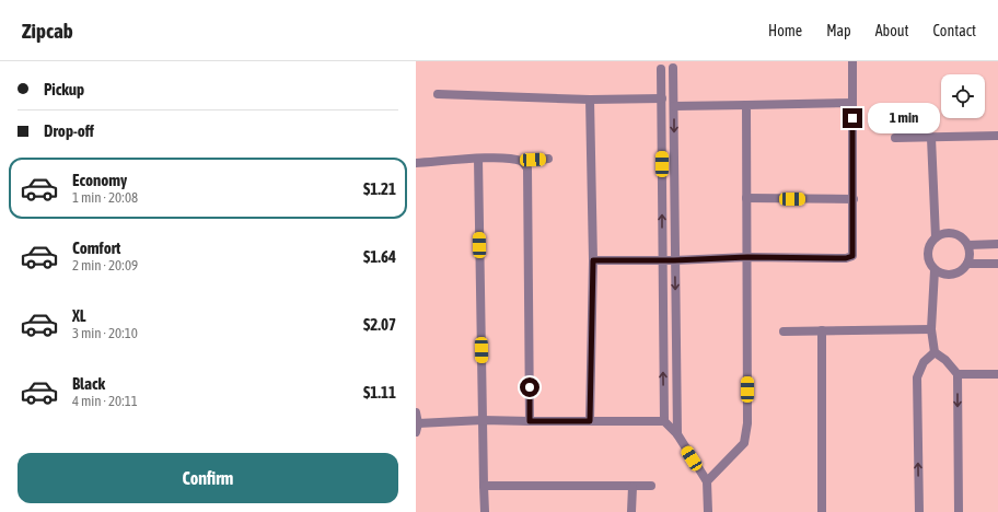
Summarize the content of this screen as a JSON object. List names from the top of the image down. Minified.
{"page":{"header":"Zipcab","nav":["Home","Map","About","Contact"],"banner":["Pickup","Drop-off"],"bubble":"1 min","list":[{"name":"Economy","note":"1 min · 20:08","value":"$1.21"},{"name":"Comfort","note":"2 min · 20:09","value":"$1.64"},{"name":"XL","note":"3 min · 20:10","value":"$2.07"},{"name":"Black","note":"4 min · 20:11","value":"$1.11"}],"buttons":"Confirm"}}
